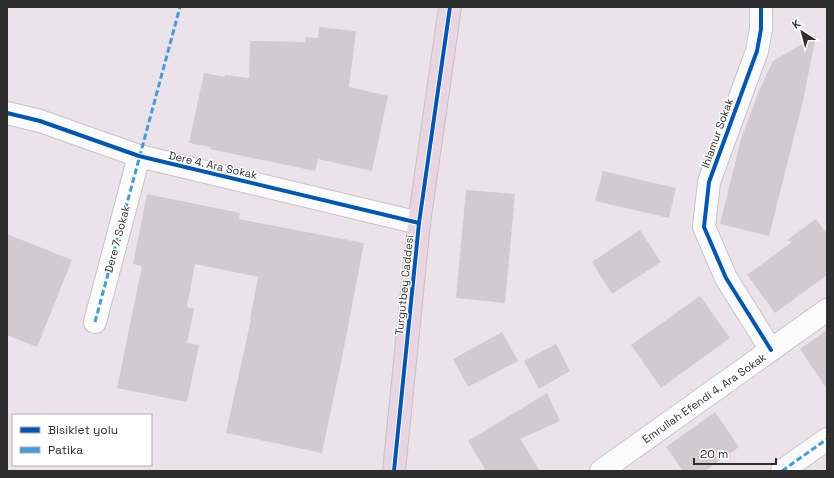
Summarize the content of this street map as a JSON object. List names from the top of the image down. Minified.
{"streets":{"main road":["Turgutbey Caddesi"],"street":["Ihlamur Sokak","Dere 4. Ara Sokak","Dere 7. Sokak","Emrullah Efendi 4. Ara Sokak"]},"crossings":[["Ihlamur Sokak","Emrullah Efendi 4. Ara Sokak"],["Dere 4. Ara Sokak","Dere 7. Sokak"],["Dere 4. Ara Sokak","Turgutbey Caddesi"]],"legend":["Bisiklet yolu","Patika"],"scale_bar":"20 m","north":"top left"}
